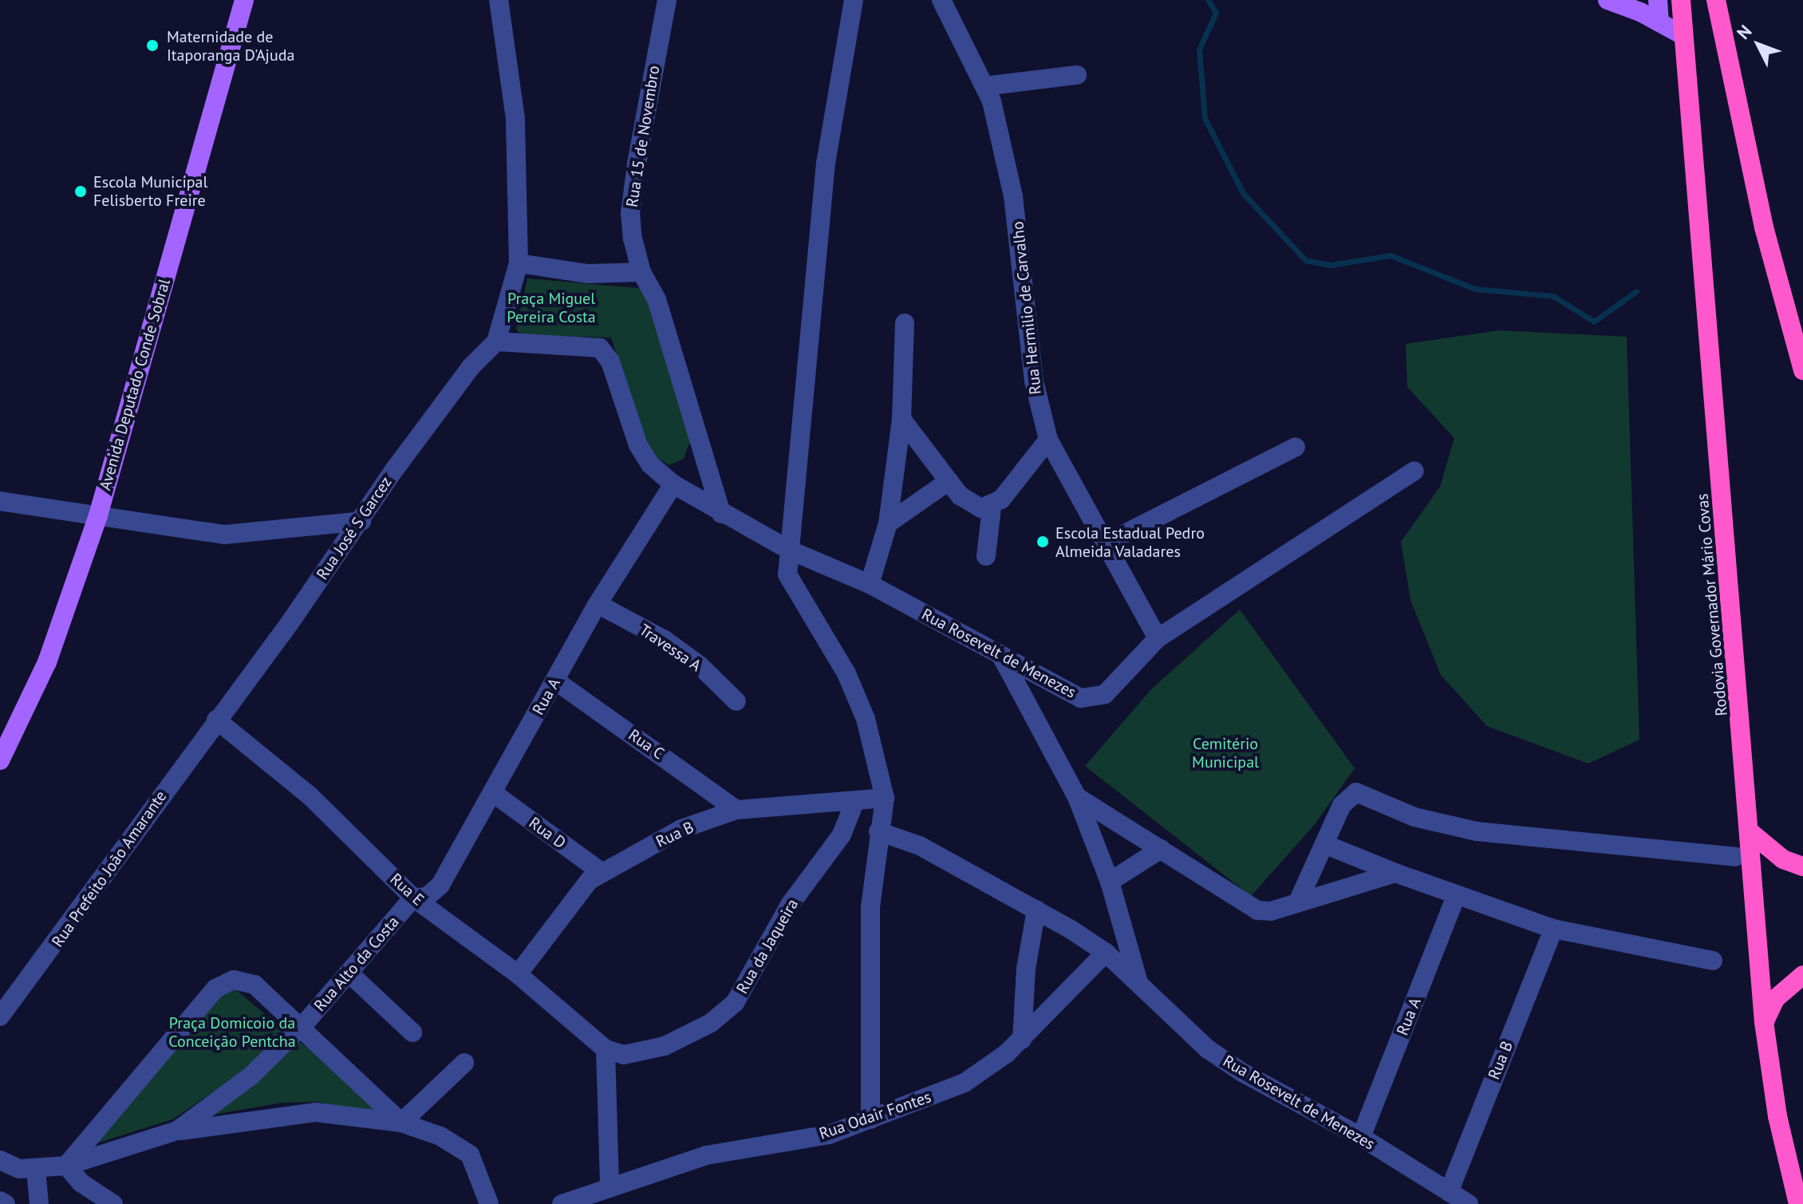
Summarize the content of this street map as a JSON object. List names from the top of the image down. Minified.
{"streets":{"highway":["Rodovia Governador Mário Covas"],"main road":["Avenida Deputado Conde Sobral"],"street":["Rua 15 de Novembro","Rua Hermilio de Carvalho","Rua José S Garcez","Travessa A","Rua Rosevelt de Menezes","Rua A","Rua C","Rua D","Rua B","Rua Prefeito João Amarante","Rua E","Rua da Jaqueira","Rua Alto da Costa","Rua Odair Fontes"]},"crossings":[["Rua Hermilio de Carvalho","Rua Rosevelt de Menezes"],["Rua José S Garcez","Rua Prefeito João Amarante"],["Rua José S Garcez","Rua E"],["Travessa A","Rua A"],["Rua Rosevelt de Menezes","Rua A"],["Rua Rosevelt de Menezes","Rua B"],["Rua Rosevelt de Menezes","Rua Odair Fontes"],["Rua A","Rua C"],["Rua A","Rua D"],["Rua A","Rua E"],["Rua A","Rua Alto da Costa"],["Rua C","Rua B"],["Rua D","Rua B"],["Rua B","Rua E"],["Rua B","Rua da Jaqueira"],["Rua Prefeito João Amarante","Rua E"],["Rua E","Rua da Jaqueira"],["Rua E","Rua Alto da Costa"]],"parks":["Praça Miguel Pereira Costa","Cemitério Municipal","Praça Domicoio da Conceição Pentcha"],"places":["Maternidade de Itaporanga D'Ajuda","Escola Municipal Felisberto Freire","Escola Estadual Pedro Almeida Valadares"],"north":"top left"}
